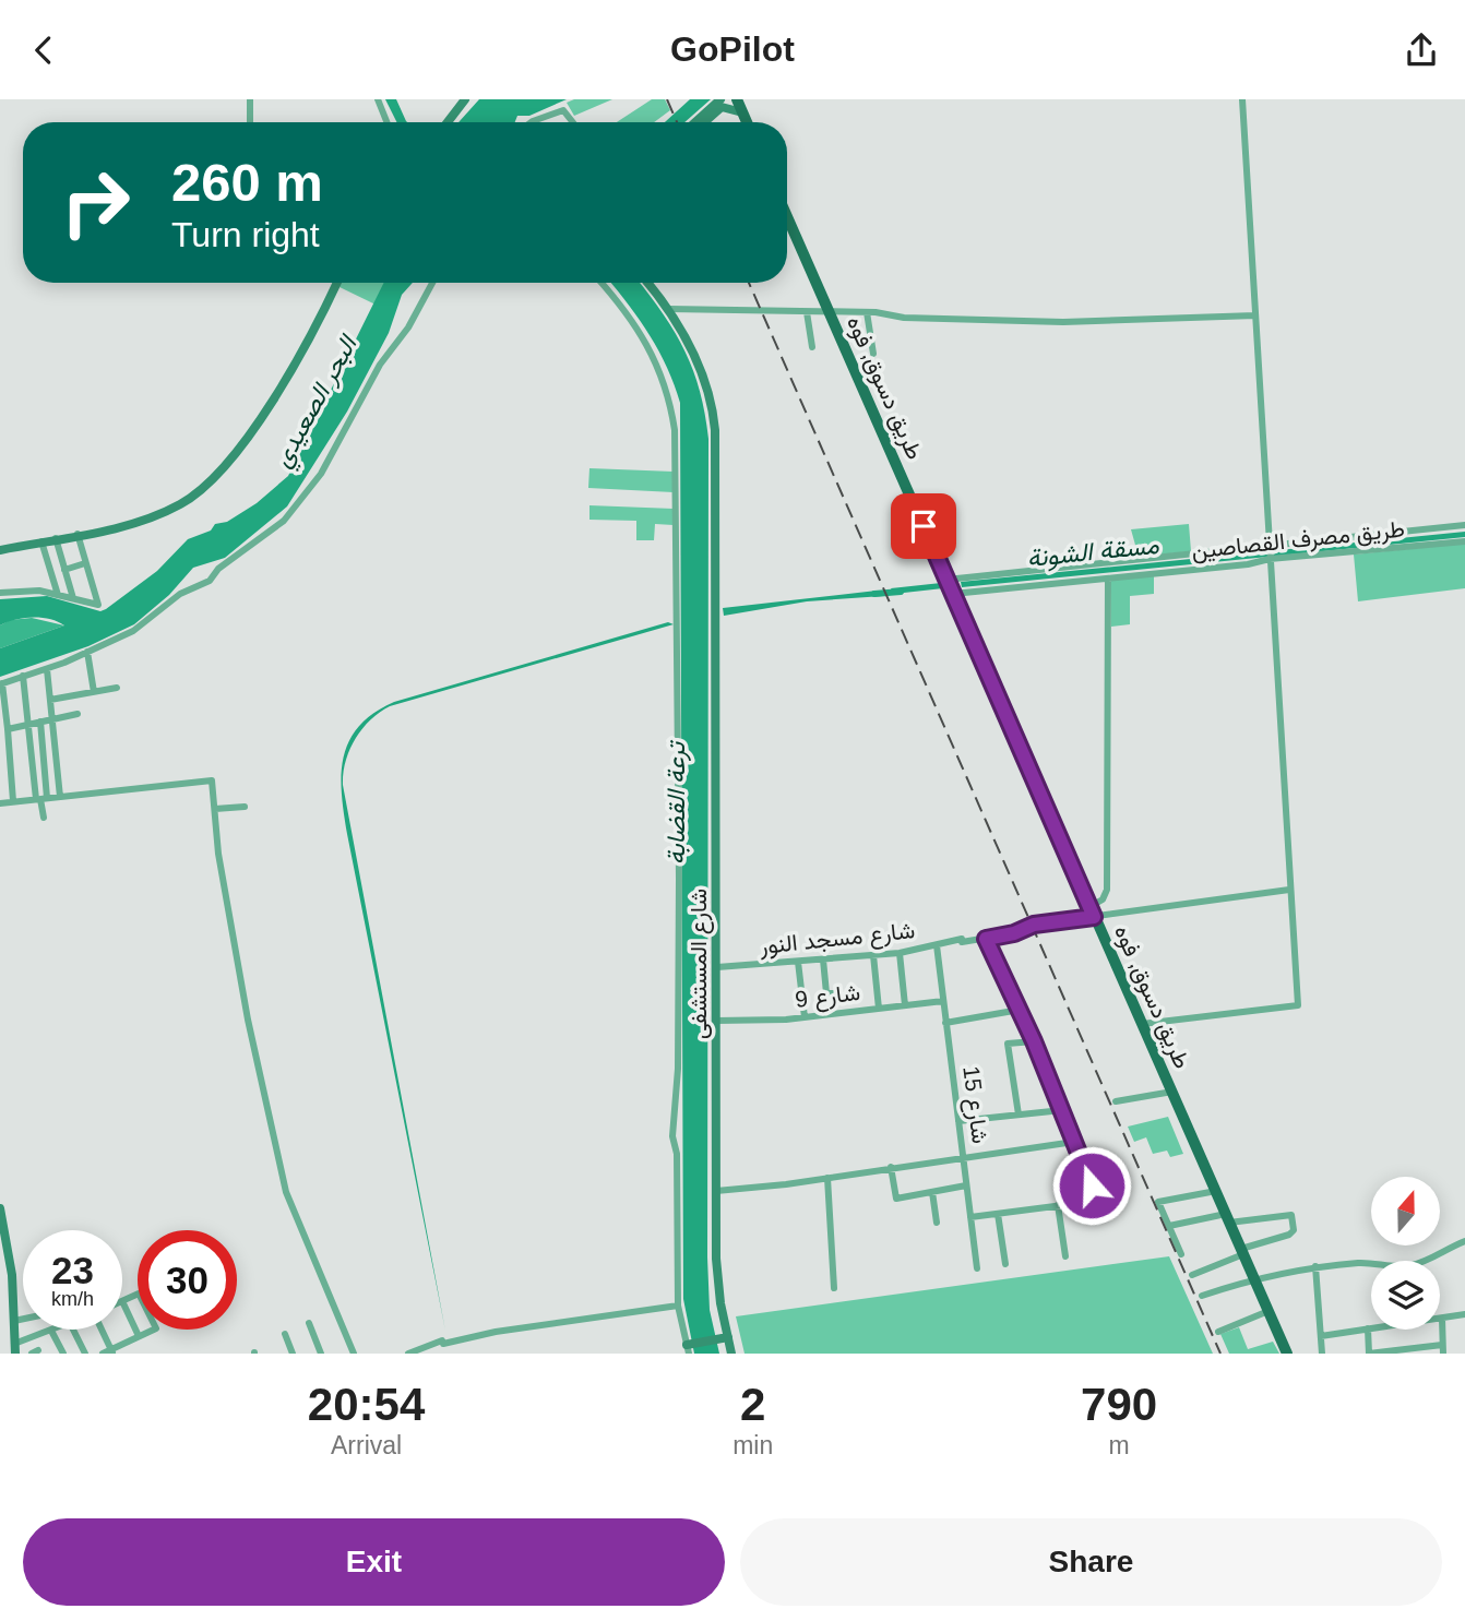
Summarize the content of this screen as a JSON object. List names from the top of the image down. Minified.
{"streets":{"main road":["طريق دسوق, فوه","شارع المستشفى"],"street":["طريق مصرف القصاصين","شارع مسجد النور","شارع 9","شارع 15"]},"crossings":[["طريق دسوق, فوه","طريق مصرف القصاصين"],["طريق دسوق, فوه","شارع مسجد النور"],["شارع مسجد النور","شارع المستشفى"],["شارع مسجد النور","شارع 15"],["شارع المستشفى","شارع 9"],["شارع 9","شارع 15"]],"water":["البحر الصعيدي","مسقة الشونة","ترعة القضابة"],"north":"top","page":{"header":"GoPilot","turn":["260 m","Turn right"],"speed":"23 km/h","limit":"30","eta":["20:54","Arrival","2","min","790","m"],"buttons":["Exit","Share"]}}
